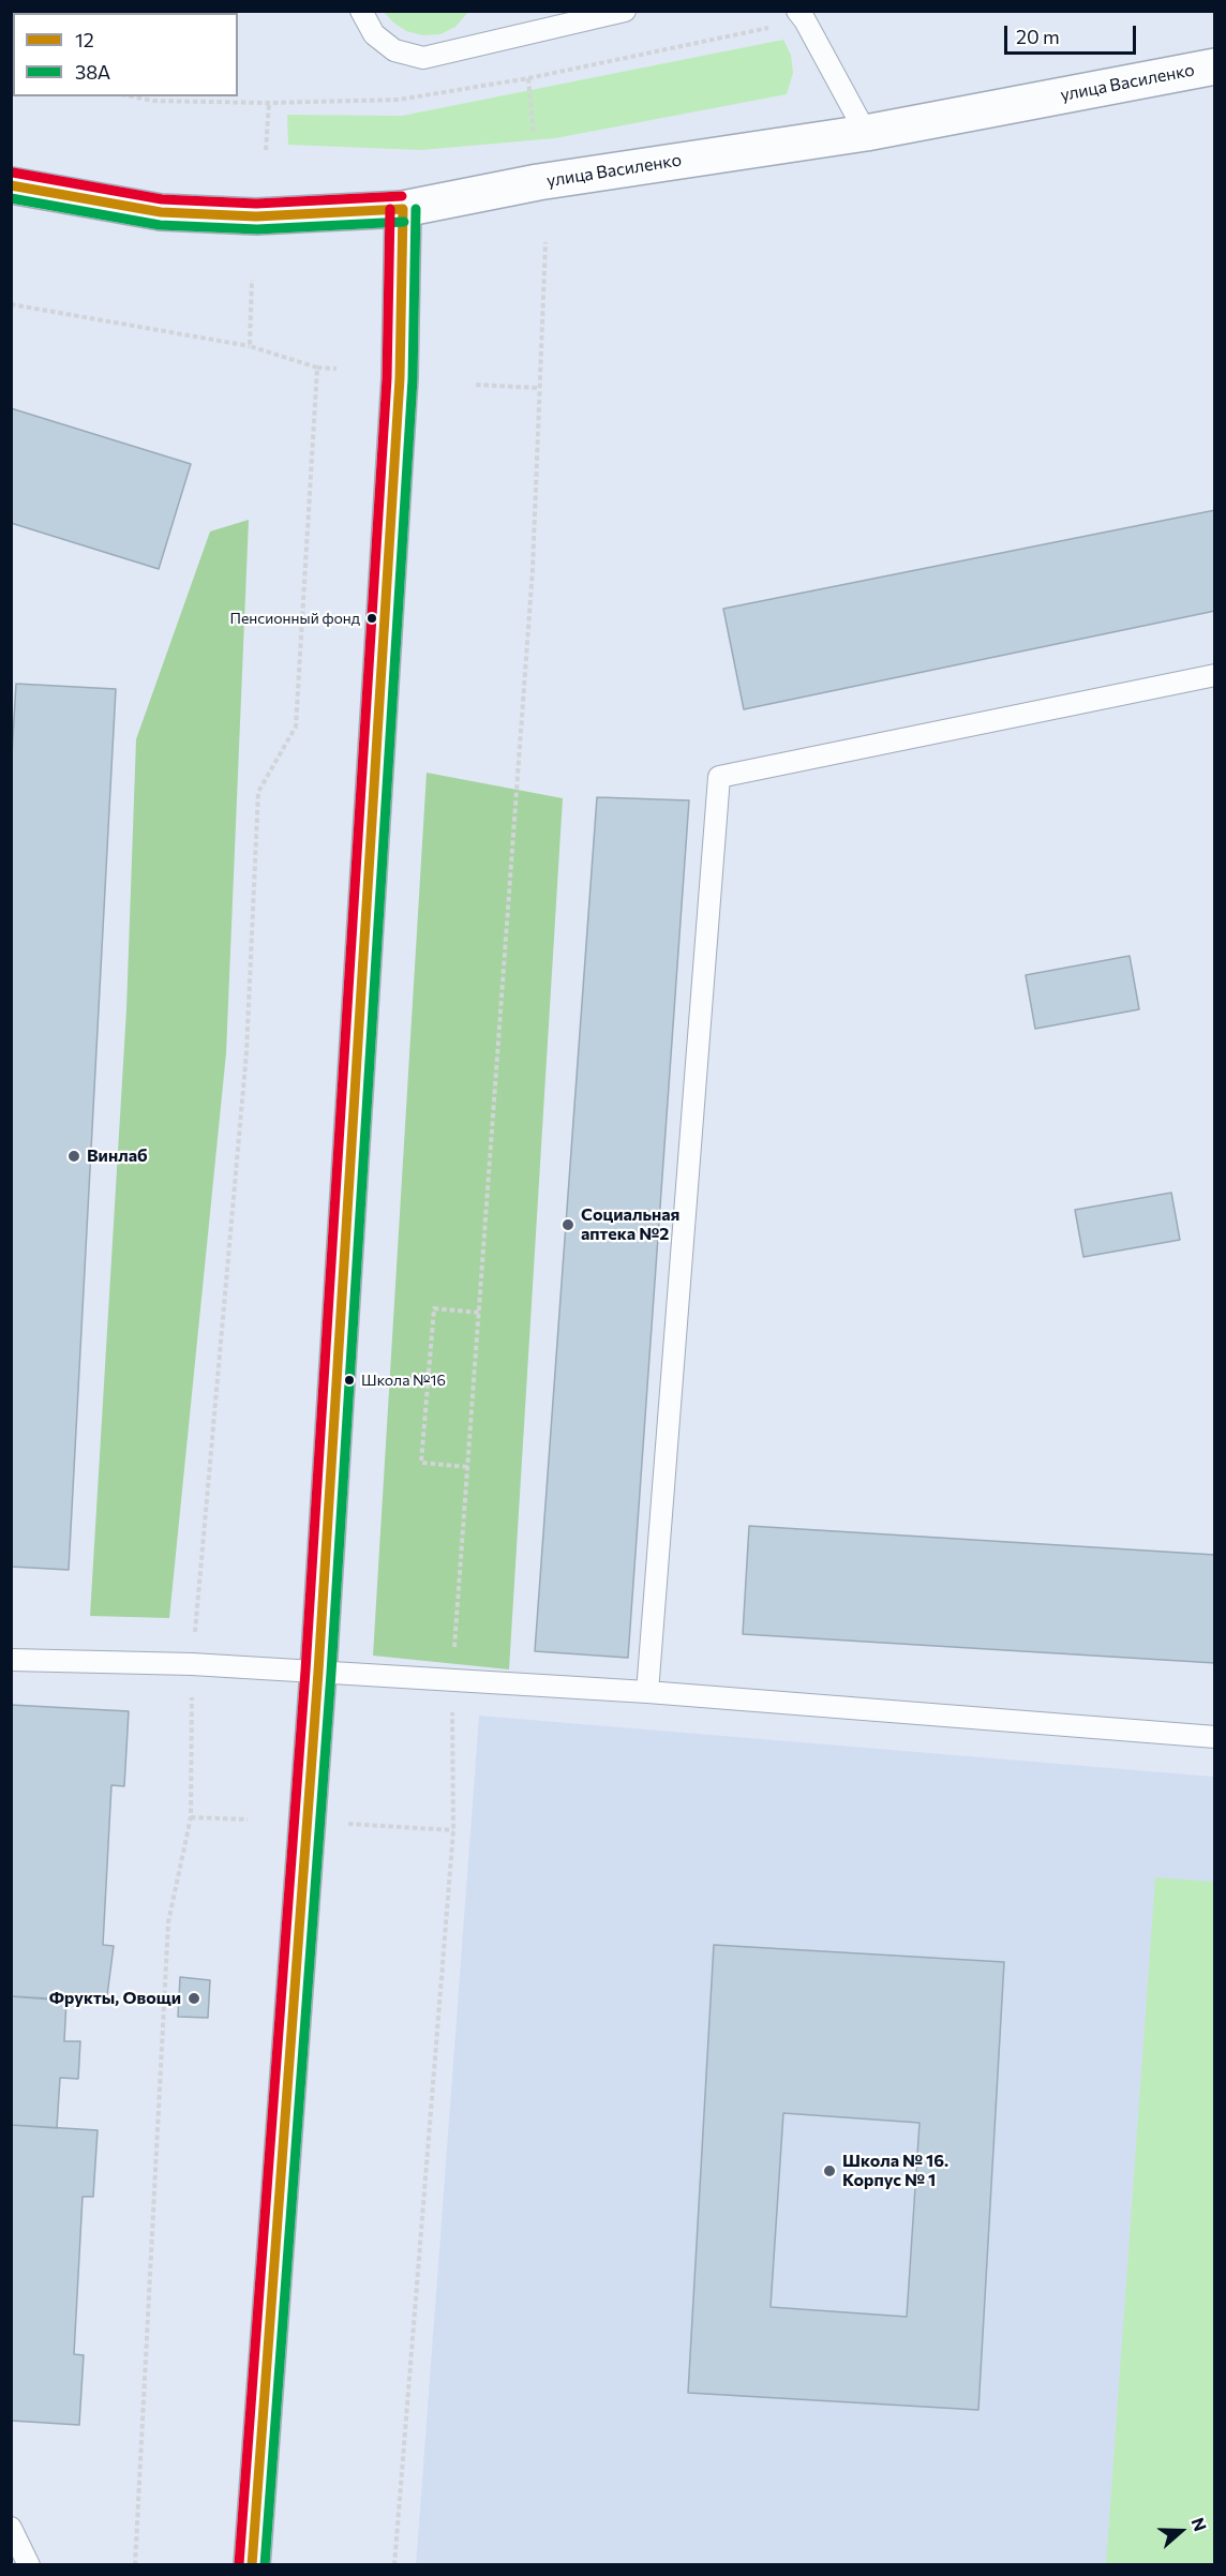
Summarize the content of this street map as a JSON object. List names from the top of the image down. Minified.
{"streets":{"main road":["улица Василенко"]},"places":["Пенсионный фонд","Винлаб","Социальная аптека №2","Школа №16","Фрукты, Овощи","Школа № 16. Корпус № 1"],"lines":["transit line 12","transit line 38А"],"legend":["12","38А"],"scale_bar":"20 m","north":"right"}
